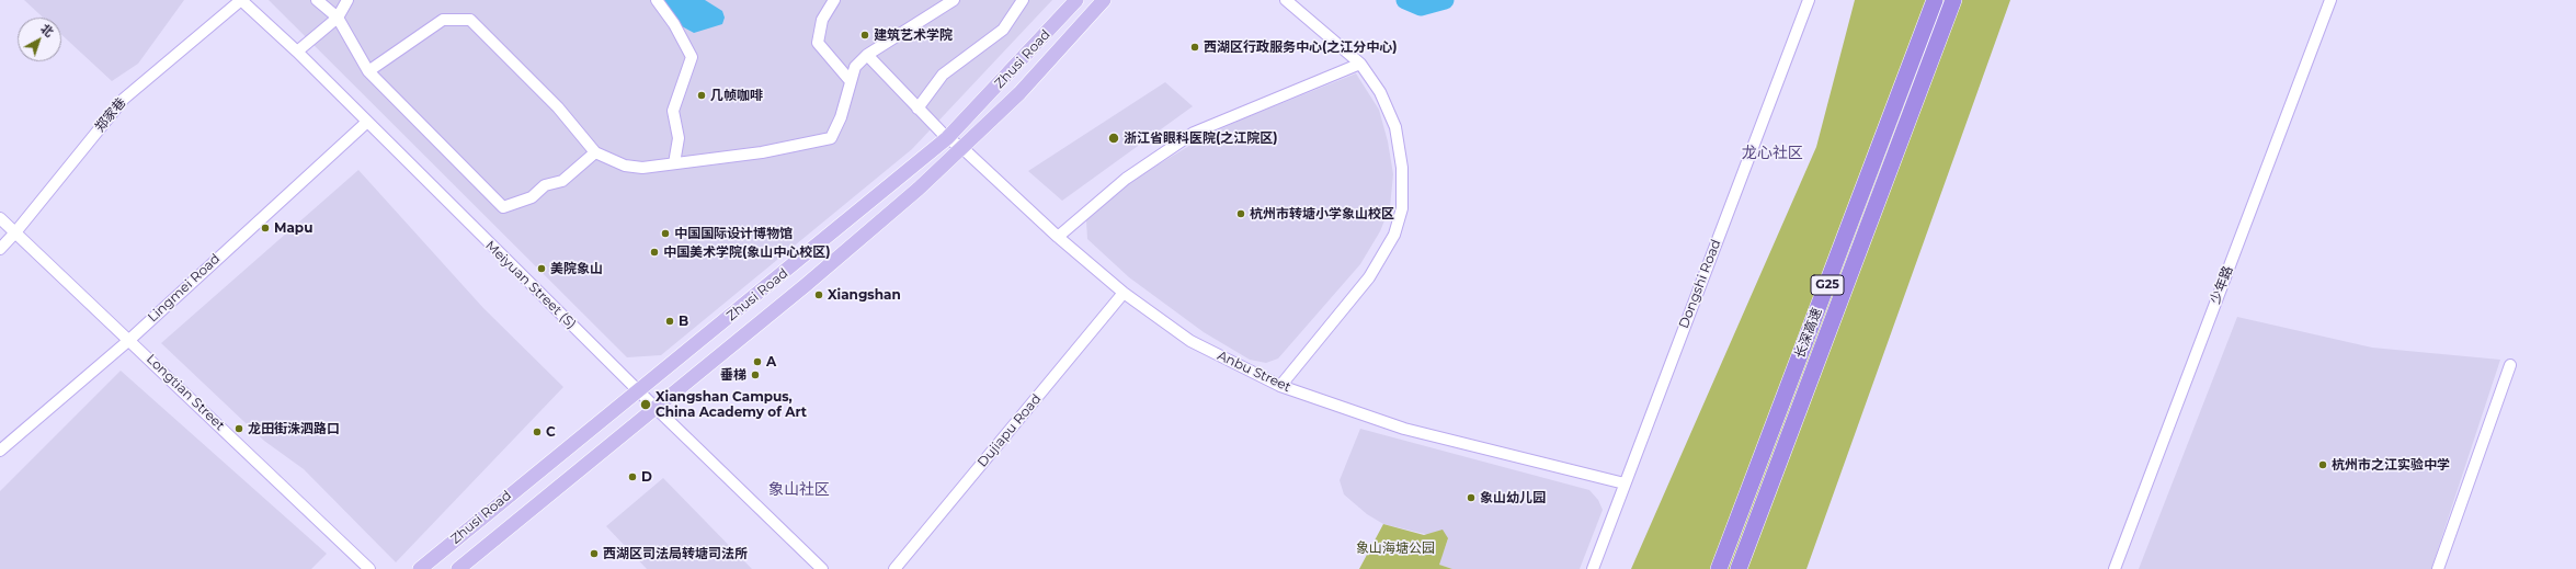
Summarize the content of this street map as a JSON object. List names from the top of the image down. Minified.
{"streets":{"highway":["G25","长深高速"],"main road":["Zhusi Road"],"street":["郑家巷","Dongshi Road","Meiyuan Street (S)","少年路","Lingmei Road","Anbu Street","Longtian Street","Dujiapu Road"]},"crossings":[["Zhusi Road","Meiyuan Street (S)"],["Zhusi Road","Anbu Street"],["郑家巷","Meiyuan Street (S)"],["郑家巷","Longtian Street"],["Dongshi Road","Anbu Street"],["Meiyuan Street (S)","Lingmei Road"],["Lingmei Road","Longtian Street"],["Anbu Street","Dujiapu Road"]],"districts":["龙心社区","象山社区"],"parks":["象山海塘公园"],"places":["建筑艺术学院","西湖区行政服务中心(之江分中心)","几帧咖啡","浙江省眼科医院(之江院区)","杭州市转塘小学象山校区","Mapu","中国国际设计博物馆","中国美术学院(象山中心校区)","美院象山","Xiangshan","B","A","垂梯","Xiangshan Campus, China Academy of Art","龙田街洙泗路口","C","杭州市之江实验中学","D","象山幼儿园","西湖区司法局转塘司法所"],"north":"top right"}
